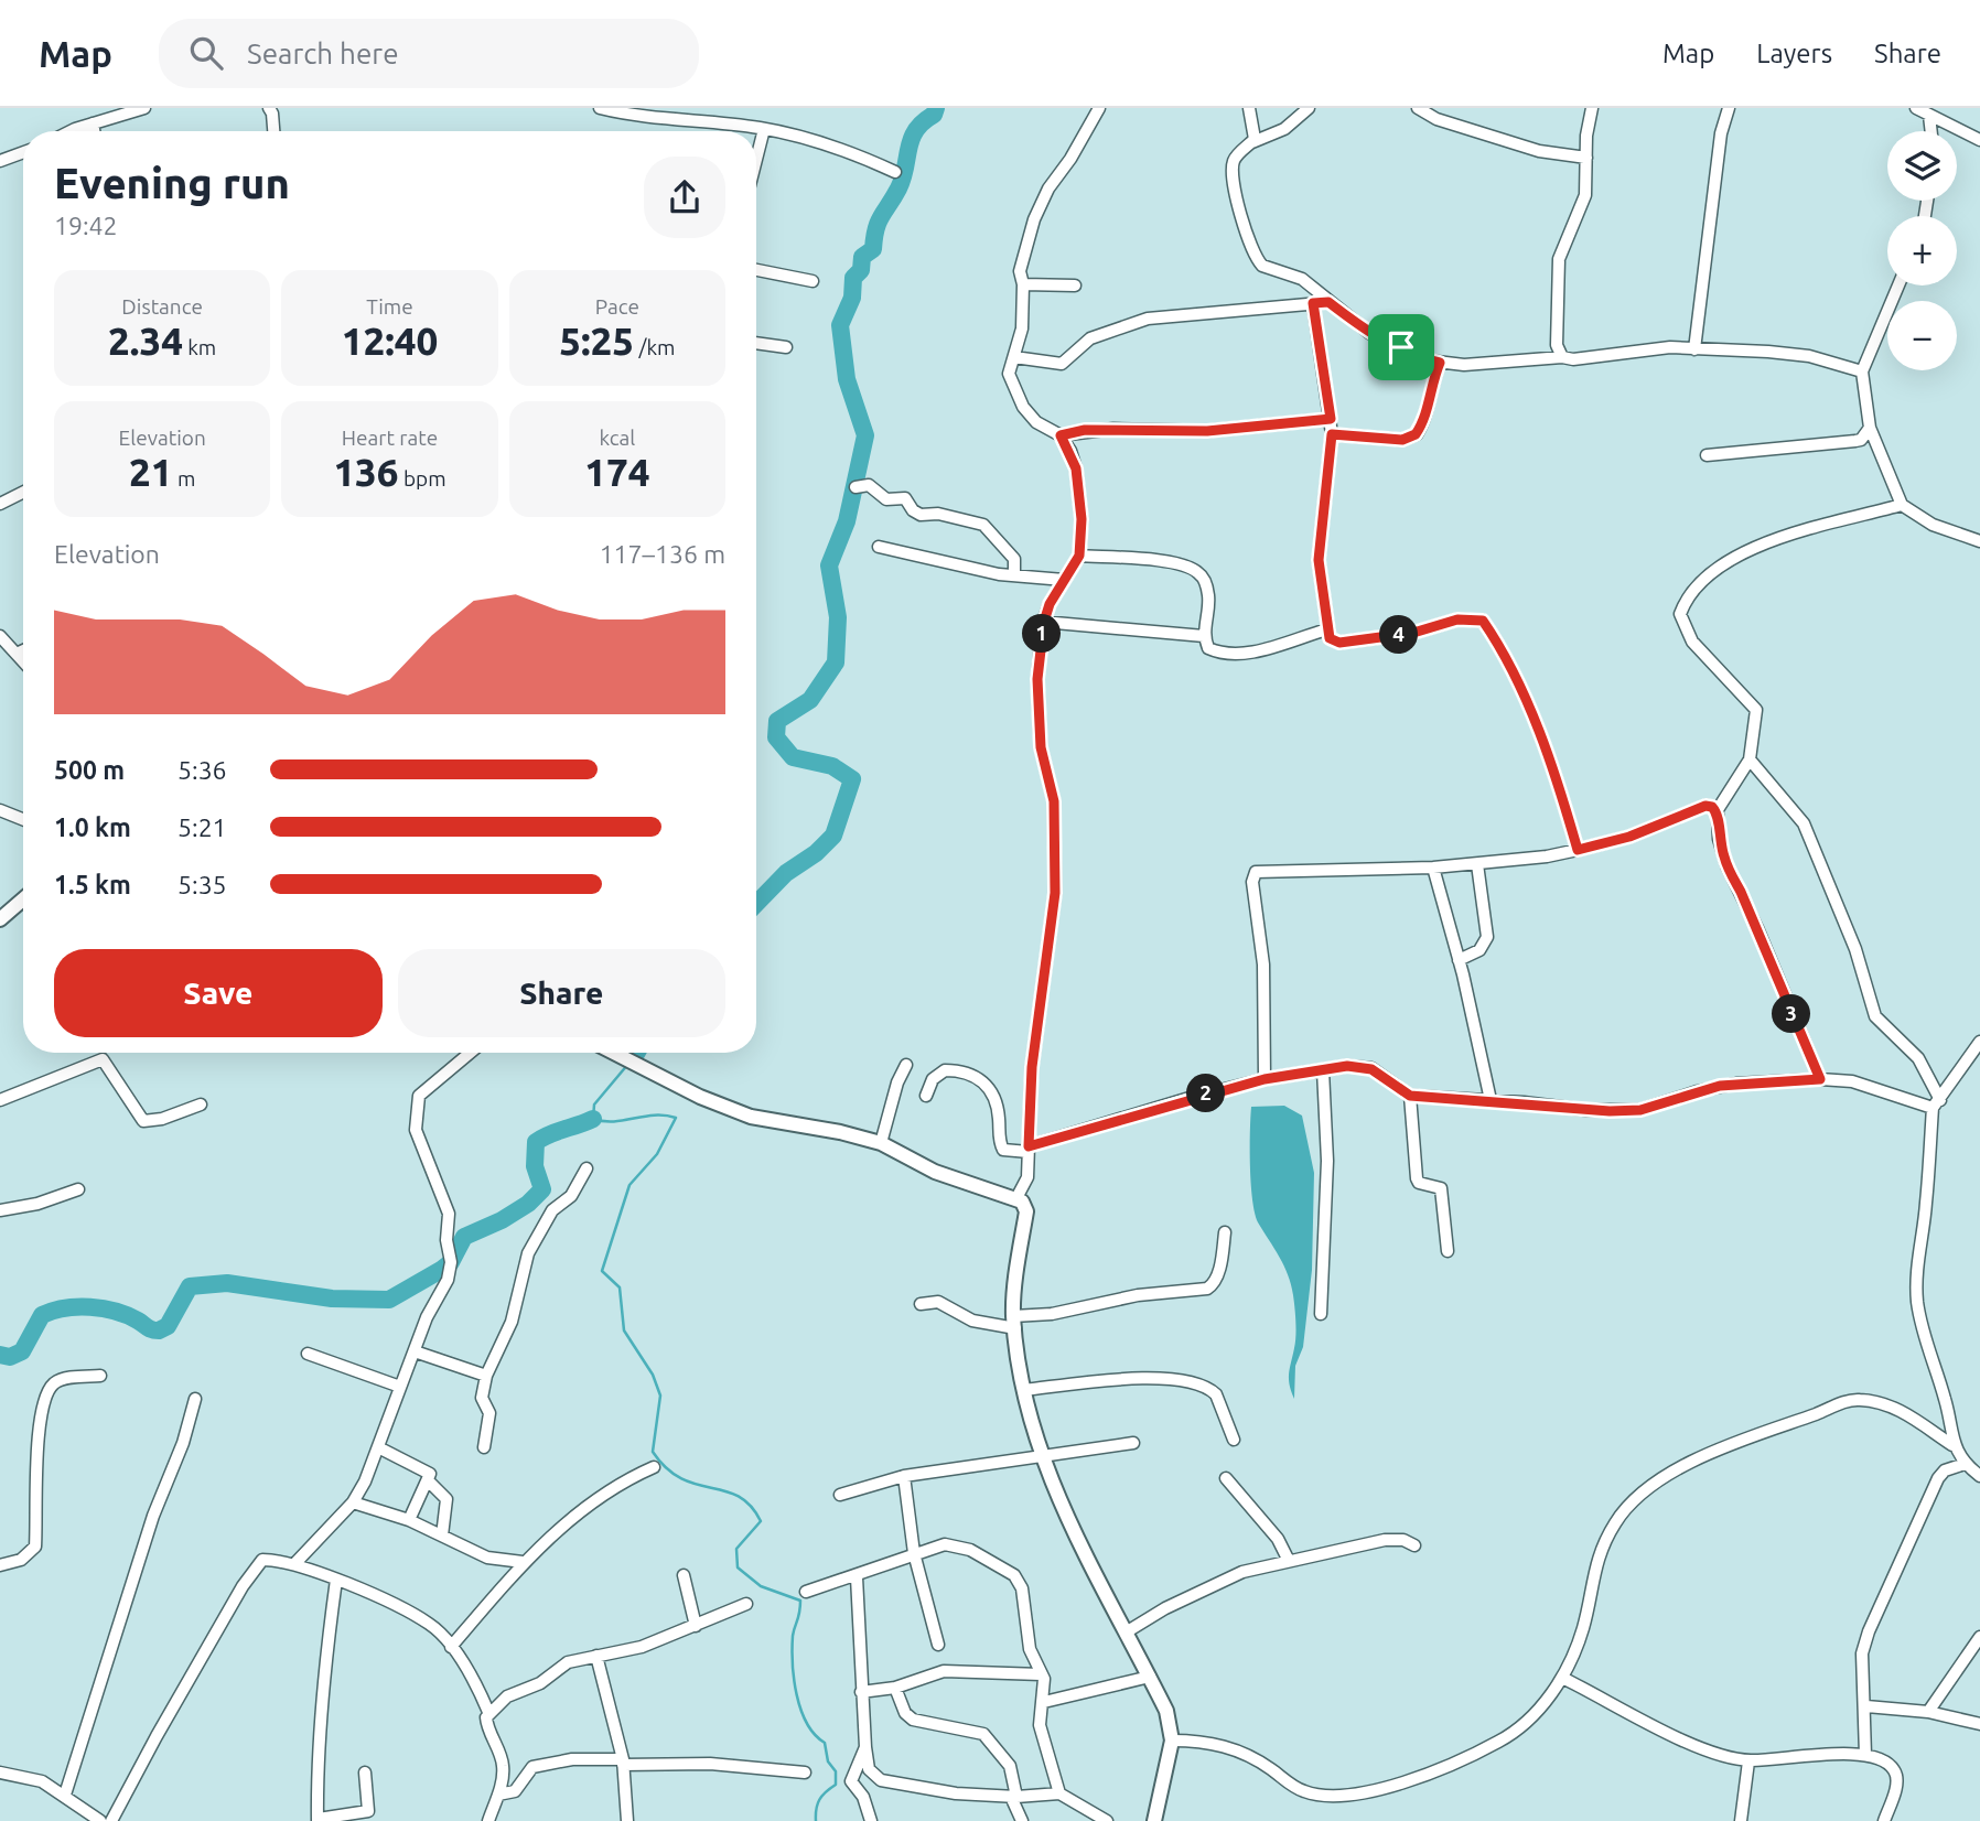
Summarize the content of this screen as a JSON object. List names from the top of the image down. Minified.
{"page":{"header":"Map","search":"Search here","nav":["Map","Layers","Share"],"map_buttons":["+","−"],"heading":["Evening run","19:42"],"stats":[["Distance","2.34 km"],["Time","12:40"],["Pace","5:25 /km"],["Elevation","21 m"],["Heart rate","136 bpm"],["kcal","174"]],"chart":["Elevation","117–136 m"],"pins":["1","4","3","2"],"list":[{"name":"500 m","note":"5:36"},{"name":"1.0 km","note":"5:21"},{"name":"1.5 km","note":"5:35"}],"buttons":["Save","Share"]}}
